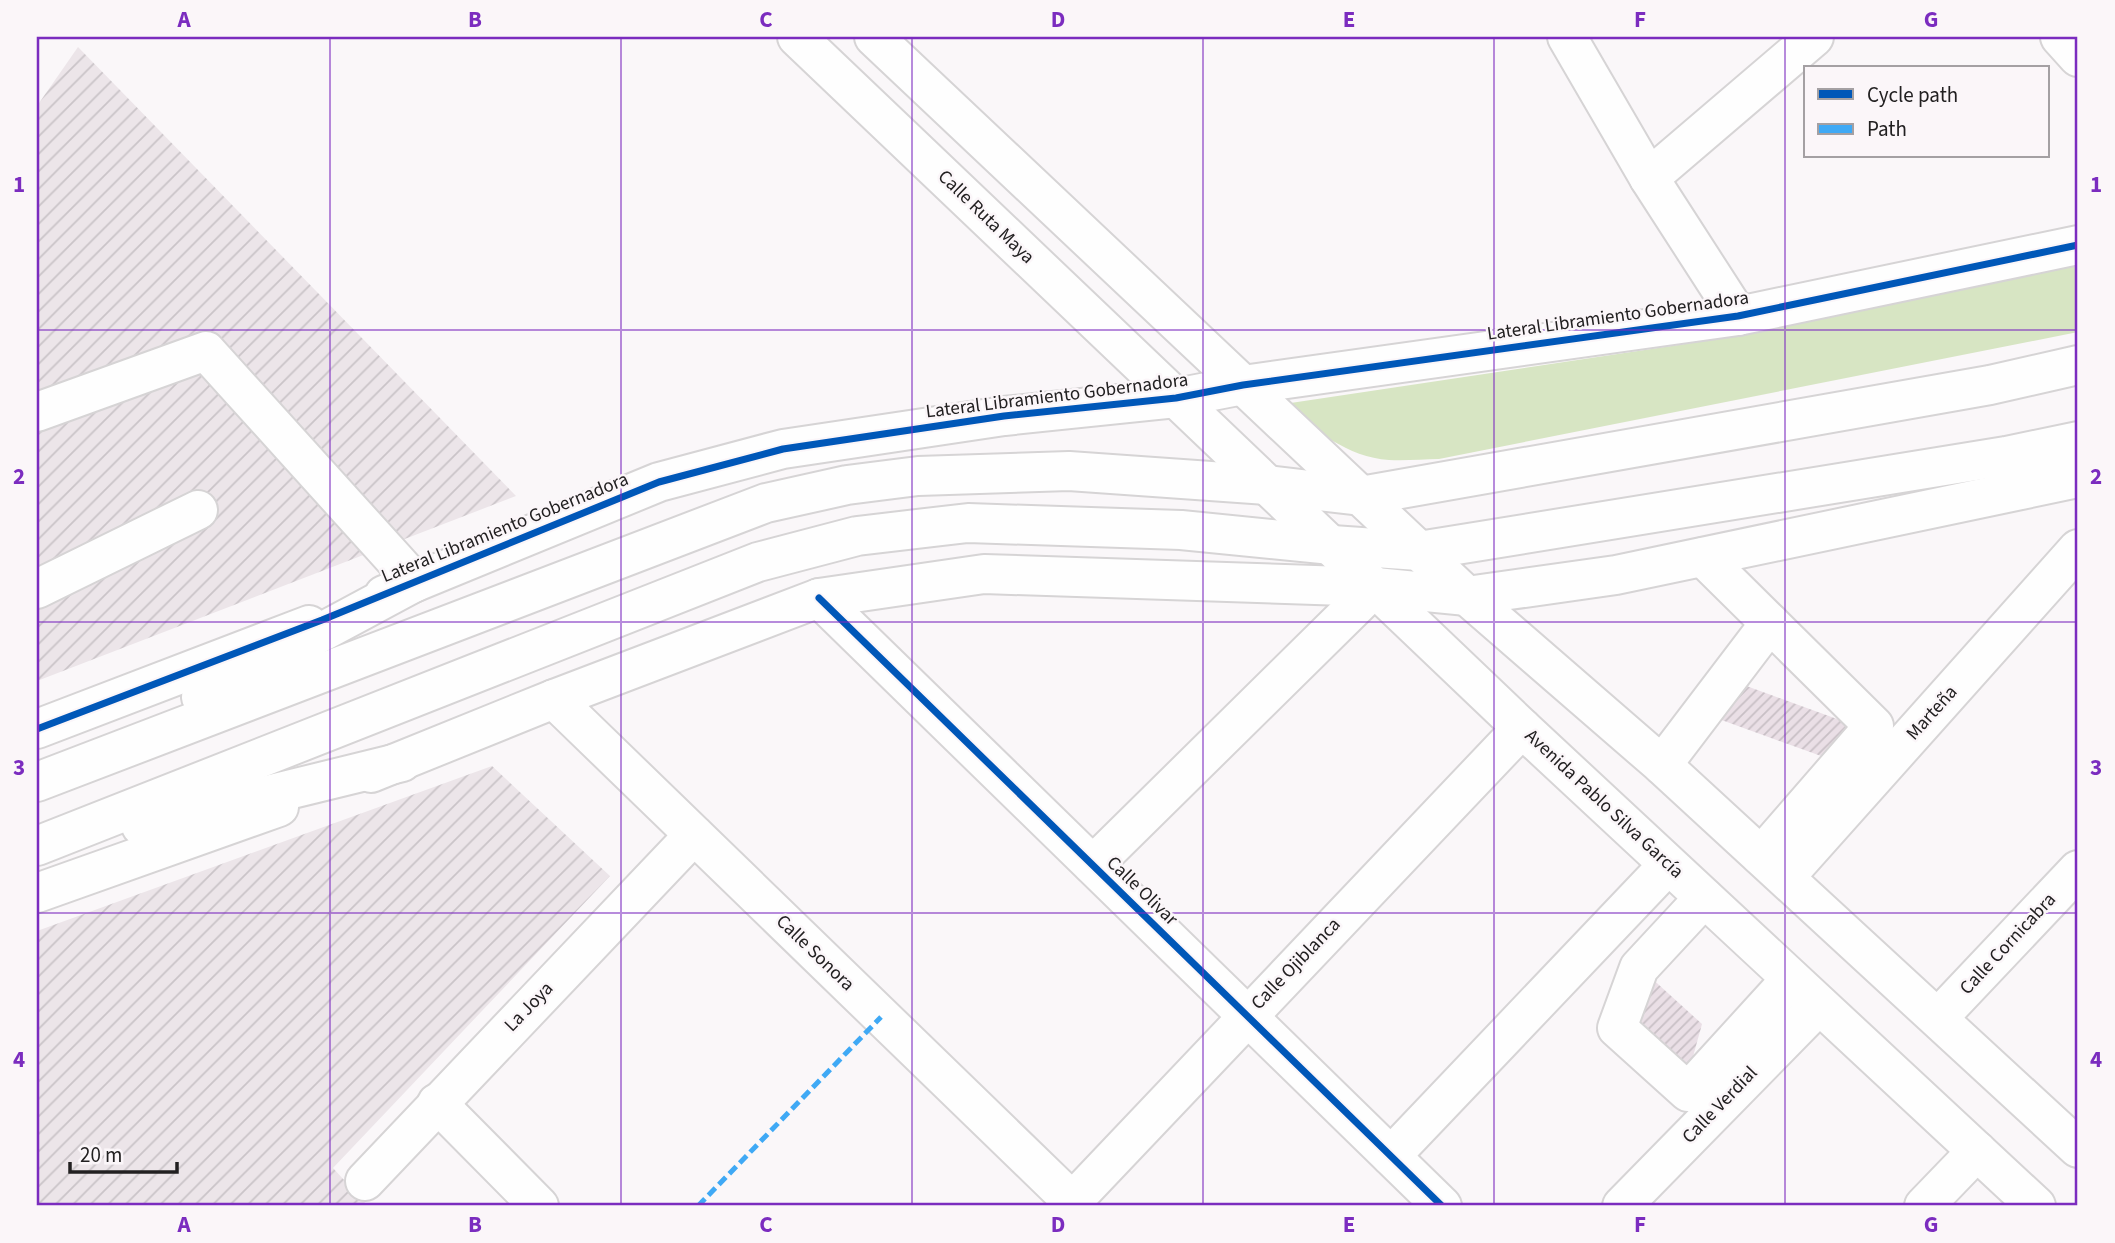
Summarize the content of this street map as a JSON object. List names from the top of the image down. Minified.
{"streets":{"main road":["Calle Ruta Maya","Lateral Libramiento Gobernadora","Marteña","Avenida Pablo Silva García","Calle Olivar","Calle Cornicabra","Calle Sonora","Calle Ojiblanca","La Joya","Calle Verdial"]},"crossings":[["Calle Ruta Maya","Lateral Libramiento Gobernadora"],["Calle Ruta Maya","Avenida Pablo Silva García"],["Lateral Libramiento Gobernadora","Avenida Pablo Silva García"],["Avenida Pablo Silva García","Calle Ojiblanca"],["Avenida Pablo Silva García","Calle Verdial"],["Calle Olivar","Calle Ojiblanca"],["Calle Sonora","Calle Ojiblanca"],["Calle Sonora","La Joya"]],"legend":["Cycle path","Path"],"scale_bar":"20 m","grid":{"columns":["A","B","C","D","E","F","G"],"rows":["1","2","3","4"]}}
